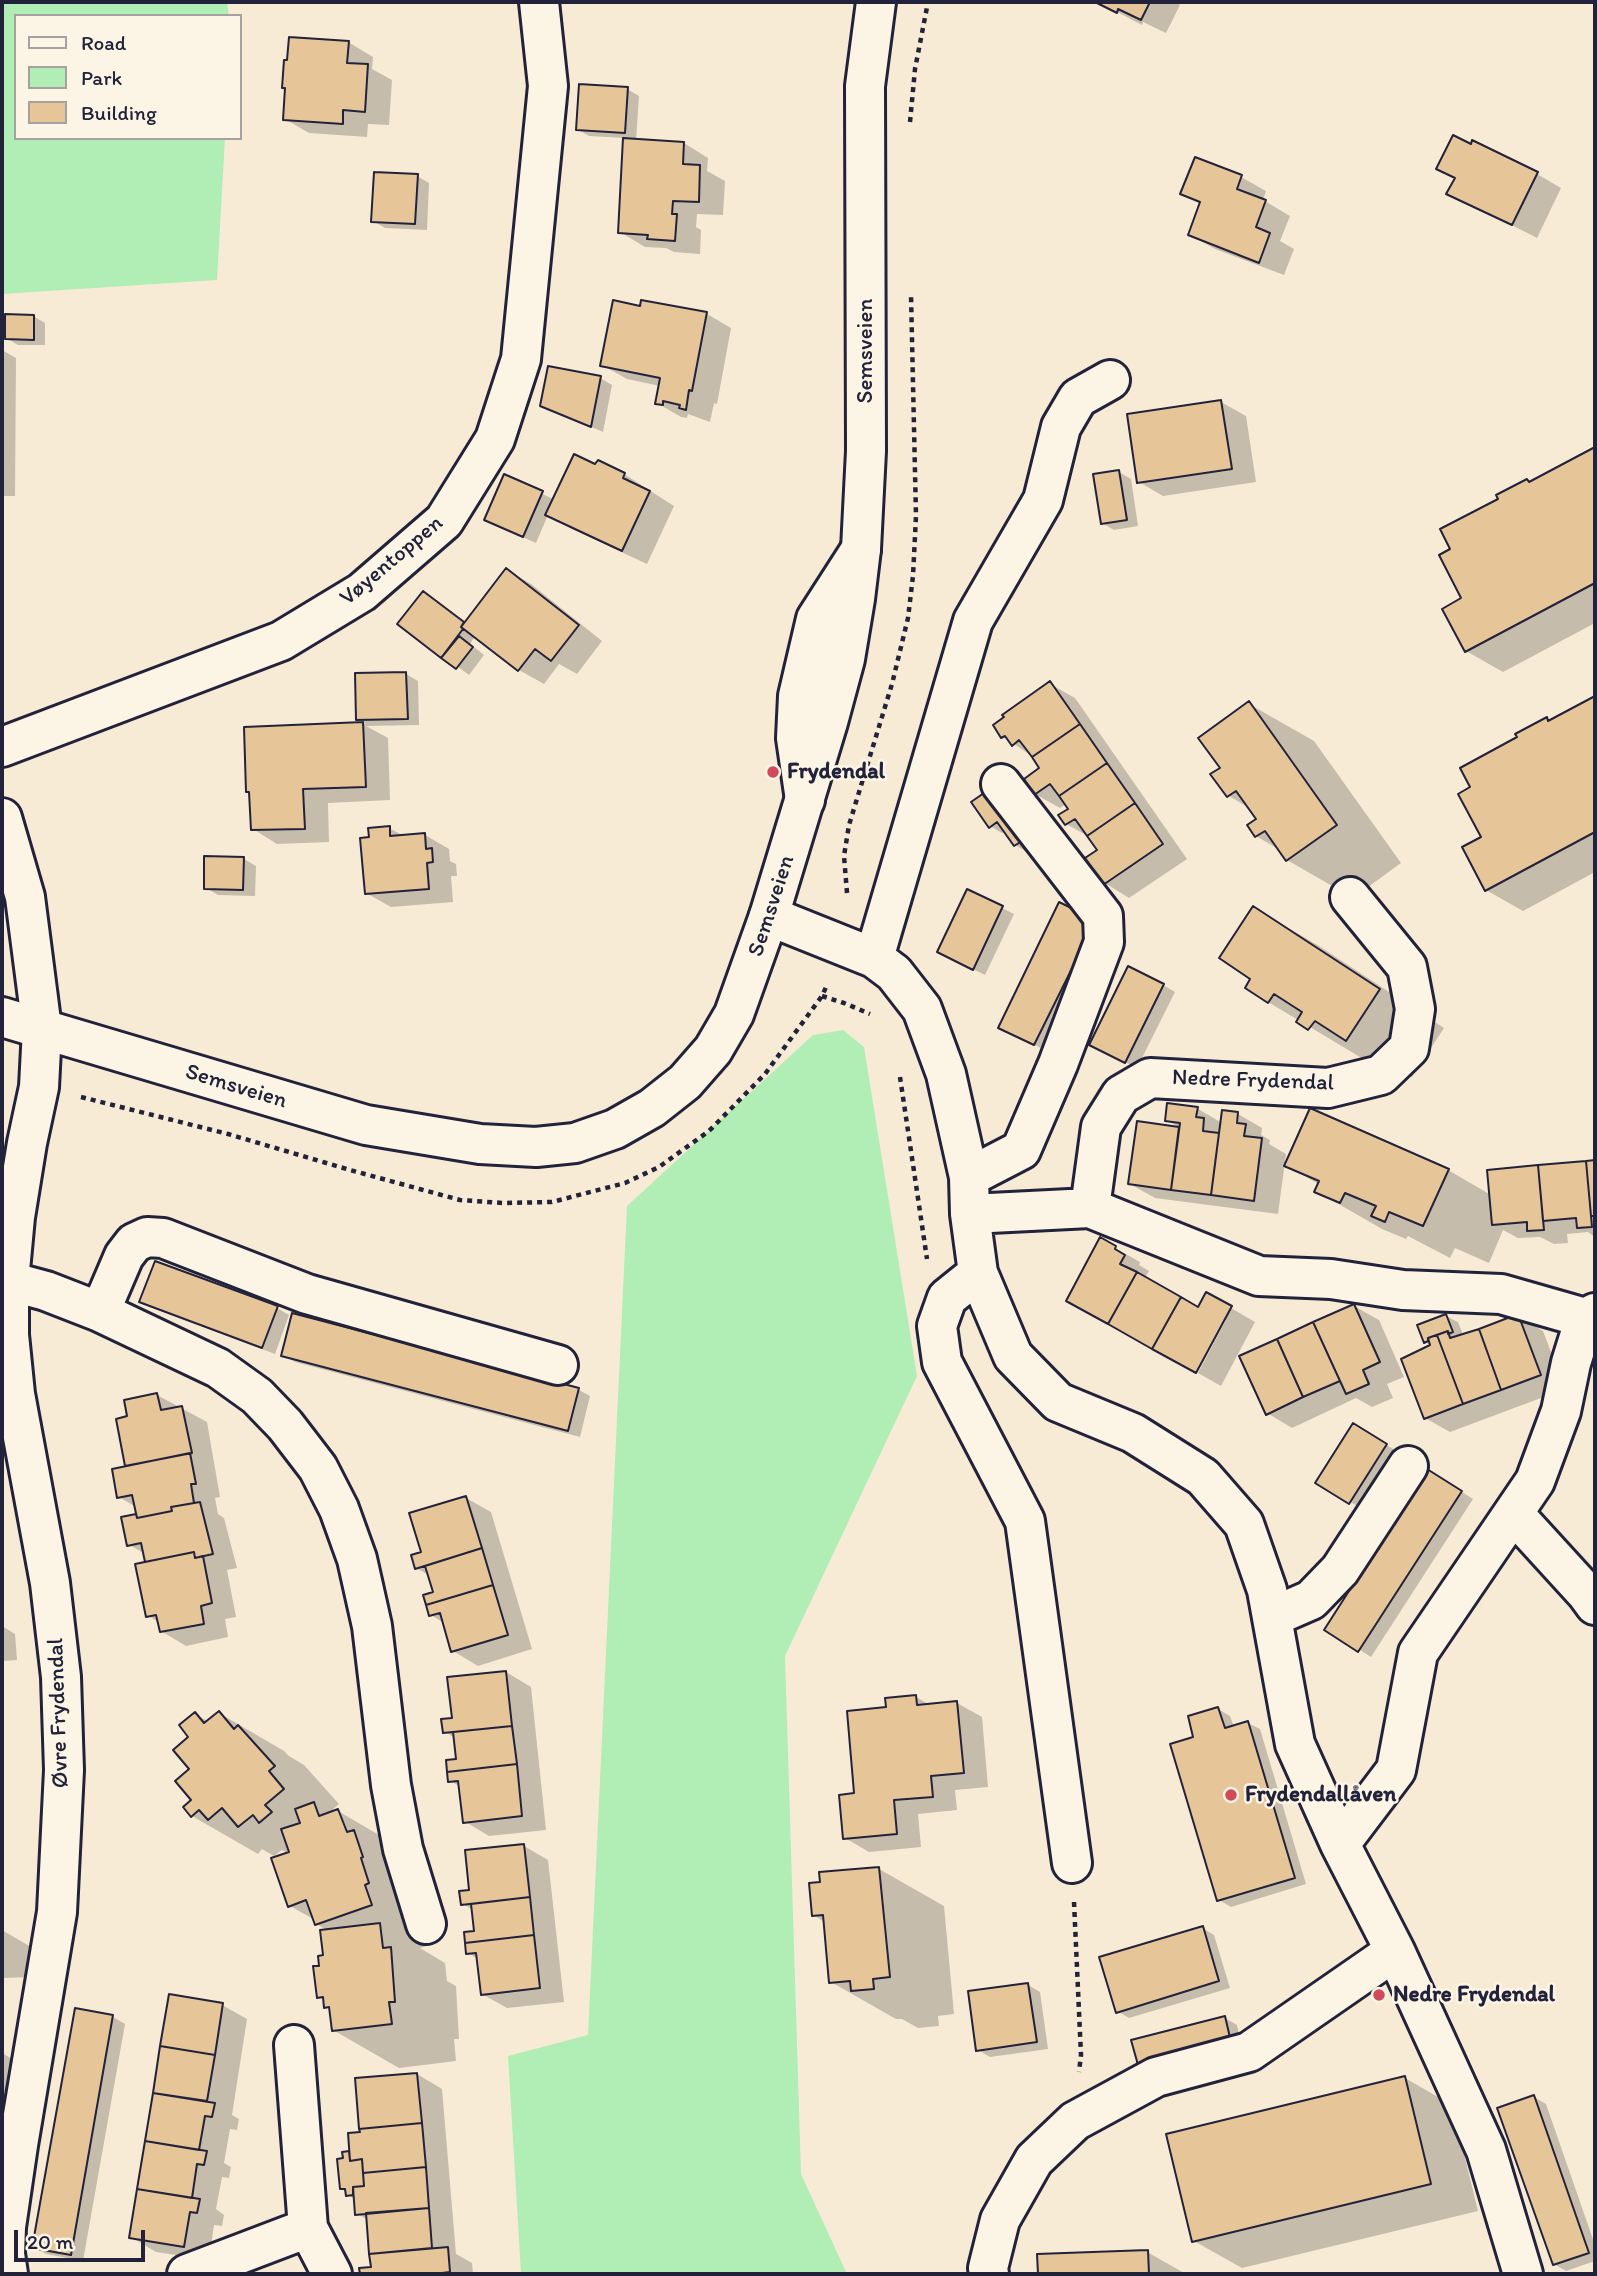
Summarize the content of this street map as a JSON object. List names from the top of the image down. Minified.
{"streets":{"street":["Semsveien","Vøyentoppen","Nedre Frydendal","Øvre Frydendal"]},"crossings":[["Semsveien","Øvre Frydendal"]],"places":["Frydendal","Frydendallåven","Nedre Frydendal"],"legend":["Road","Park","Building"],"scale_bar":"20 m"}
